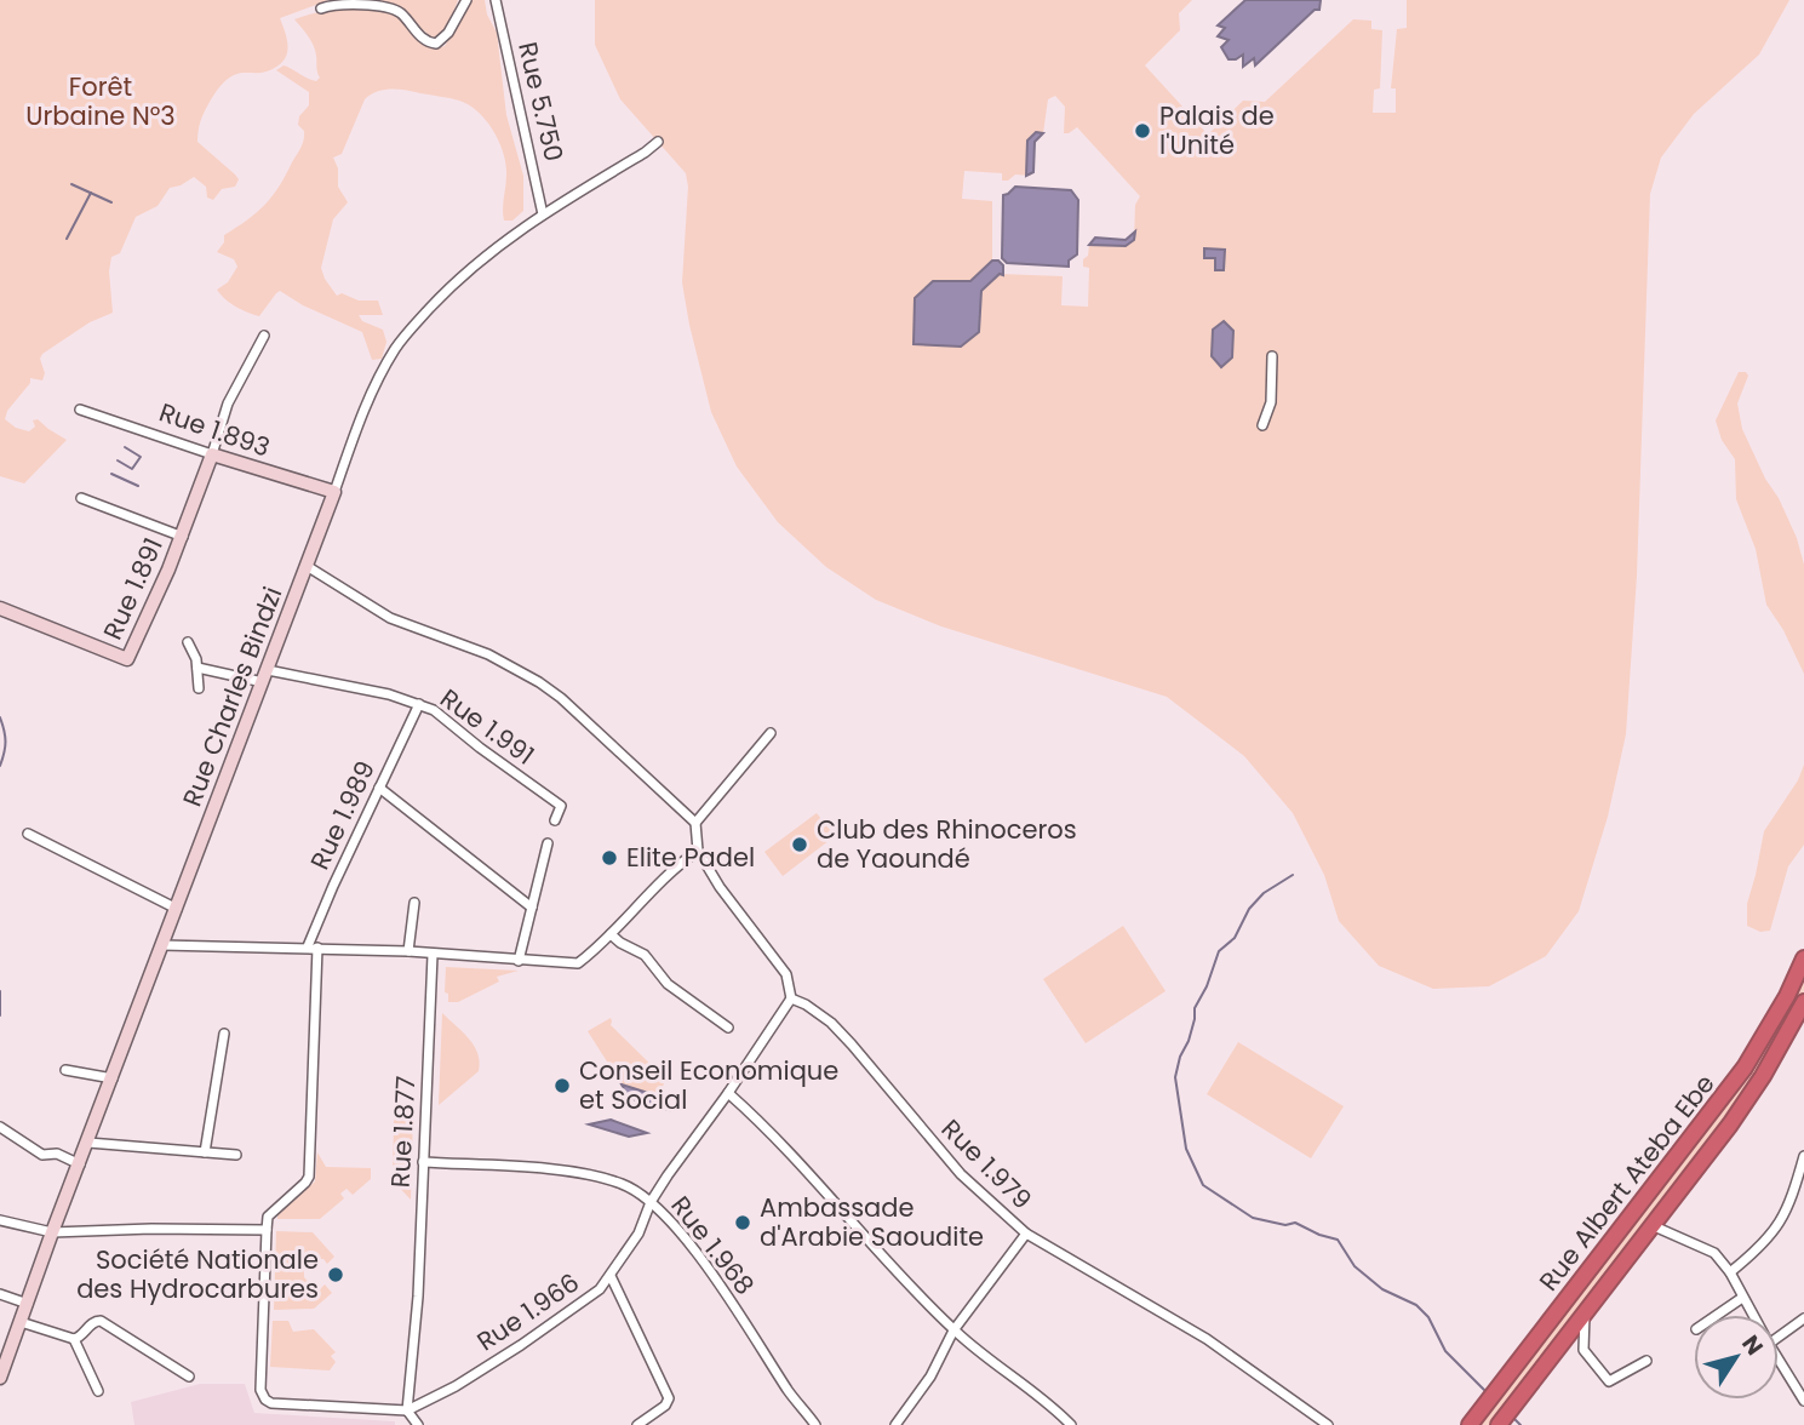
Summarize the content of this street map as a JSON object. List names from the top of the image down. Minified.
{"streets":{"highway":["Rue Albert Ateba Ebe"],"street":["Rue 5.750","Rue 1.893","Rue 1.891","Rue Charles Bindzi","Rue 1.991","Rue 1.989","Rue 1.877","Rue 1.979","Rue 1.968","Rue 1.966"]},"crossings":[["Rue 5.750","Rue Charles Bindzi"],["Rue 1.893","Rue 1.891"],["Rue 1.893","Rue Charles Bindzi"],["Rue Charles Bindzi","Rue 1.991"],["Rue 1.991","Rue 1.989"],["Rue 1.877","Rue 1.968"],["Rue 1.877","Rue 1.966"],["Rue 1.979","Rue 1.966"],["Rue 1.968","Rue 1.966"]],"parks":["Forêt Urbaine N°3"],"places":["Palais de l'Unité","Club des Rhinoceros de Yaoundé","Elite Padel","Conseil Economique et Social","Ambassade d'Arabie Saoudite","Société Nationale des Hydrocarbures"],"north":"top right"}
